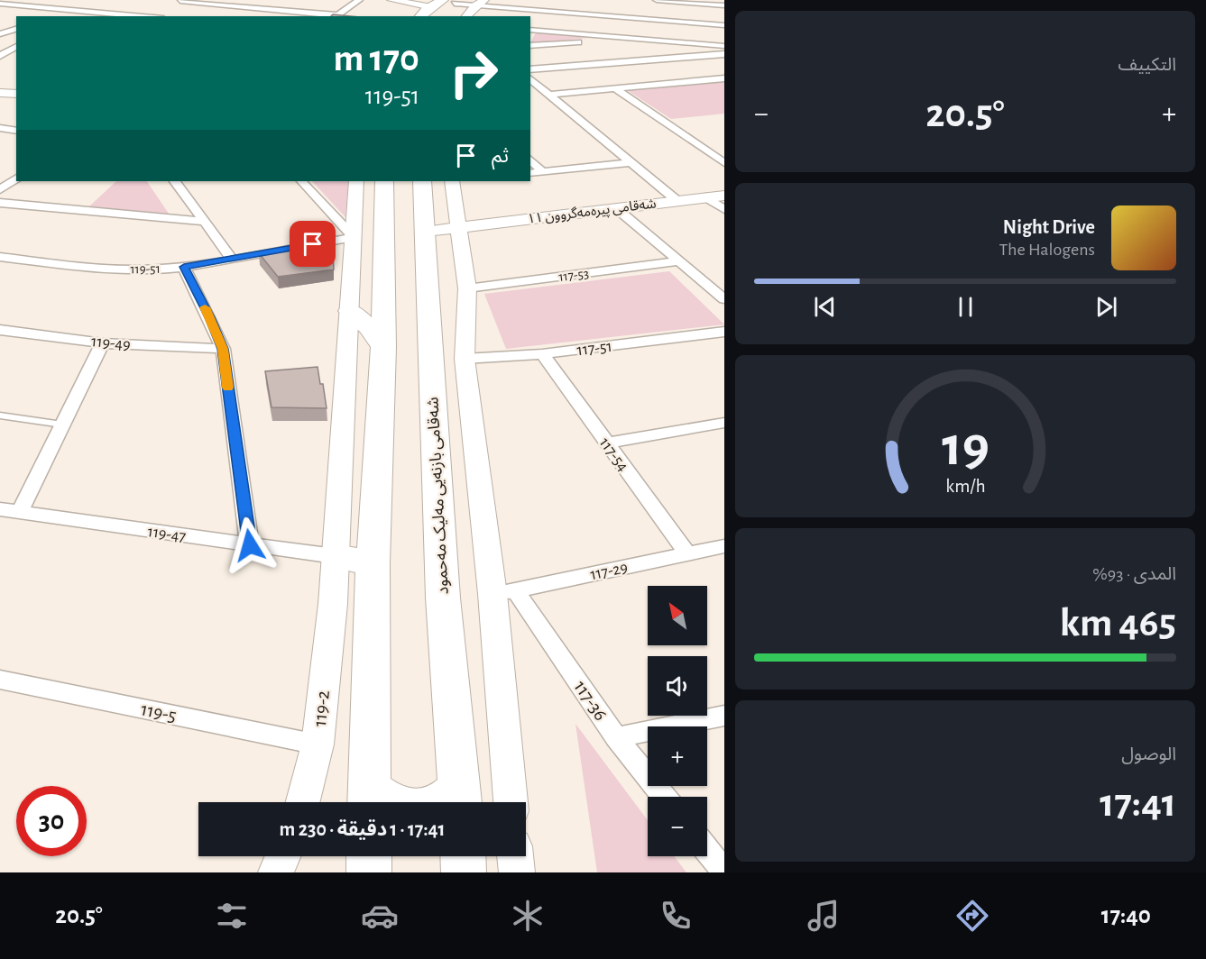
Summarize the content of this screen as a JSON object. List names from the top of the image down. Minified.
{"streets":{"highway":["شەقامی بازنەیی مەلیک مەحمود"],"main road":["شەقامی پیرەمەگروون ١١","119-2"],"street":["119-51","117-53","119-49","117-51","117-54","119-47","117-29","117-36","119-5"]},"crossings":[["شەقامی پیرەمەگروون ١١","شەقامی بازنەیی مەلیک مەحمود"],["119-51","119-2"],["117-51","117-54"],["117-54","117-29"],["119-47","119-2"],["117-29","117-36"],["119-2","119-5"]],"north":"top left","page":{"tile":["التكييف",["المدى · 93%","465 km"],["الوصول","17:41"]],"turn":["170 m","119-51"],"heat":["−","20.5°","+"],"then":"ثم","song":["Night Drive","The Halogens"],"map_buttons":["+","−"],"limit":"30","trip":"17:41 · 1 دقيقة · 230 m","tabs":["17:40","20.5°"],"gauge":["19","km/h"]}}
